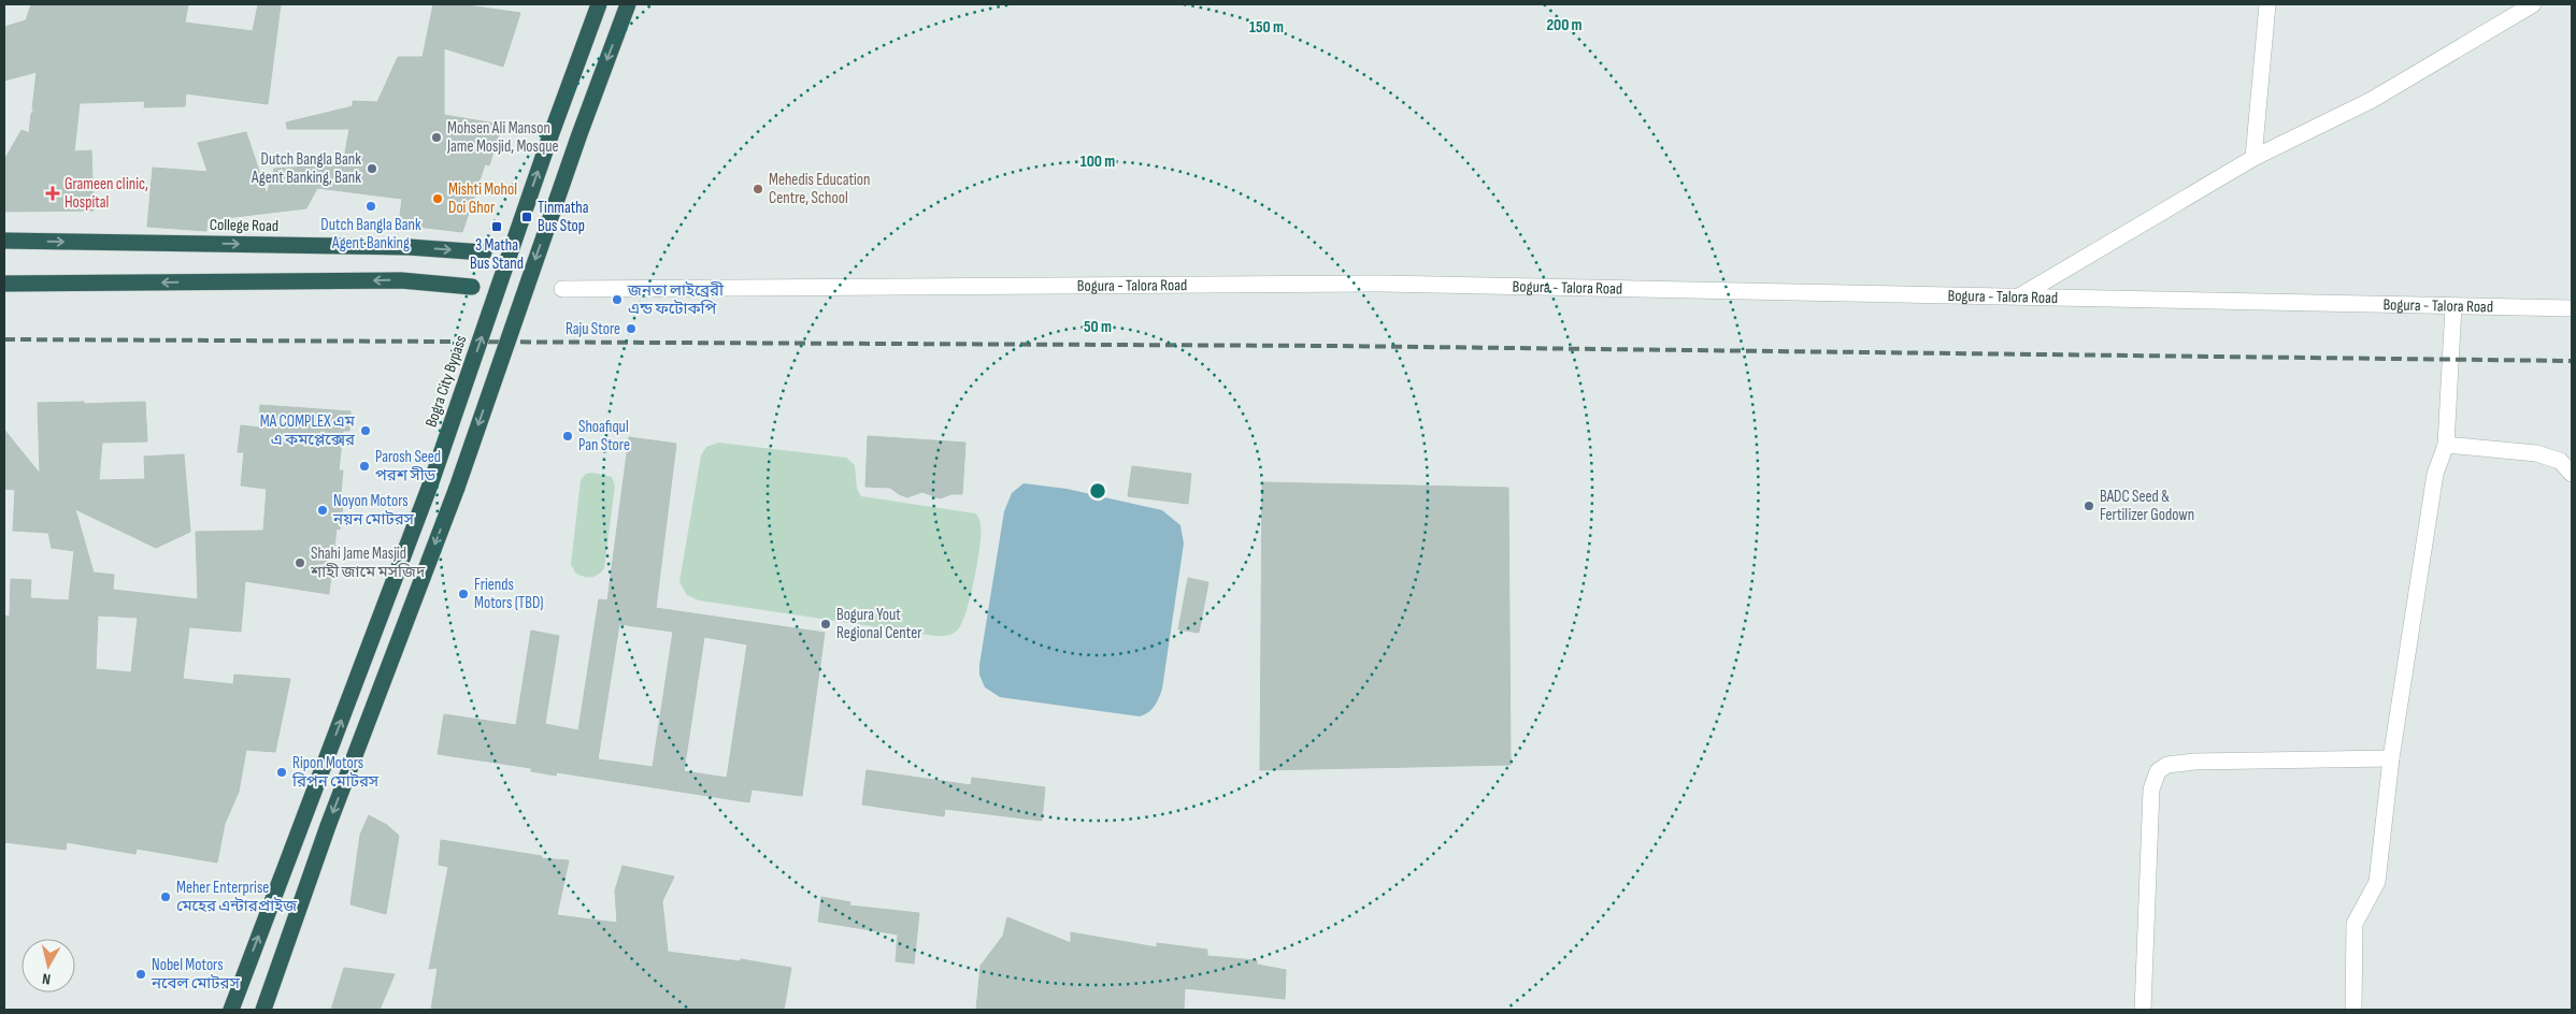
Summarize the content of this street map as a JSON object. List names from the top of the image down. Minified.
{"streets":{"highway":["College Road","Bogra City Bypass"],"street":["Bogura - Talora Road"]},"places":{"other":["Mohsen Ali Manson Jame Mosjid, Mosque","Dutch Bangla Bank Agent Banking, Bank","Mehedis Education Centre, School","Mishti Mohol Doi Ghor","Dutch Bangla Bank Agent Banking","জনতা লাইব্রেরী এন্ড ফটোকপি","Raju Store","MA COMPLEX এম এ কমপ্লেক্সের","Shoafiqul Pan Store","Parosh Seed পরশ সীড","BADC Seed & Fertilizer Godown","Noyon Motors নয়ন মোটরস","Shahi Jame Masjid শাহী জামে মসজিদ","Friends Motors (TBD)","Bogura Yout Regional Center","Ripon Motors রিপন মোটরস","Meher Enterprise মেহের এন্টারপ্রাইজ","Nobel Motors নবেল মোটরস"],"health":["Grameen clinic, Hospital"],"transit":["Tinmatha Bus Stop","3 Matha Bus Stand"]},"north":"bottom","rings":["200 m","150 m","100 m","50 m"]}
